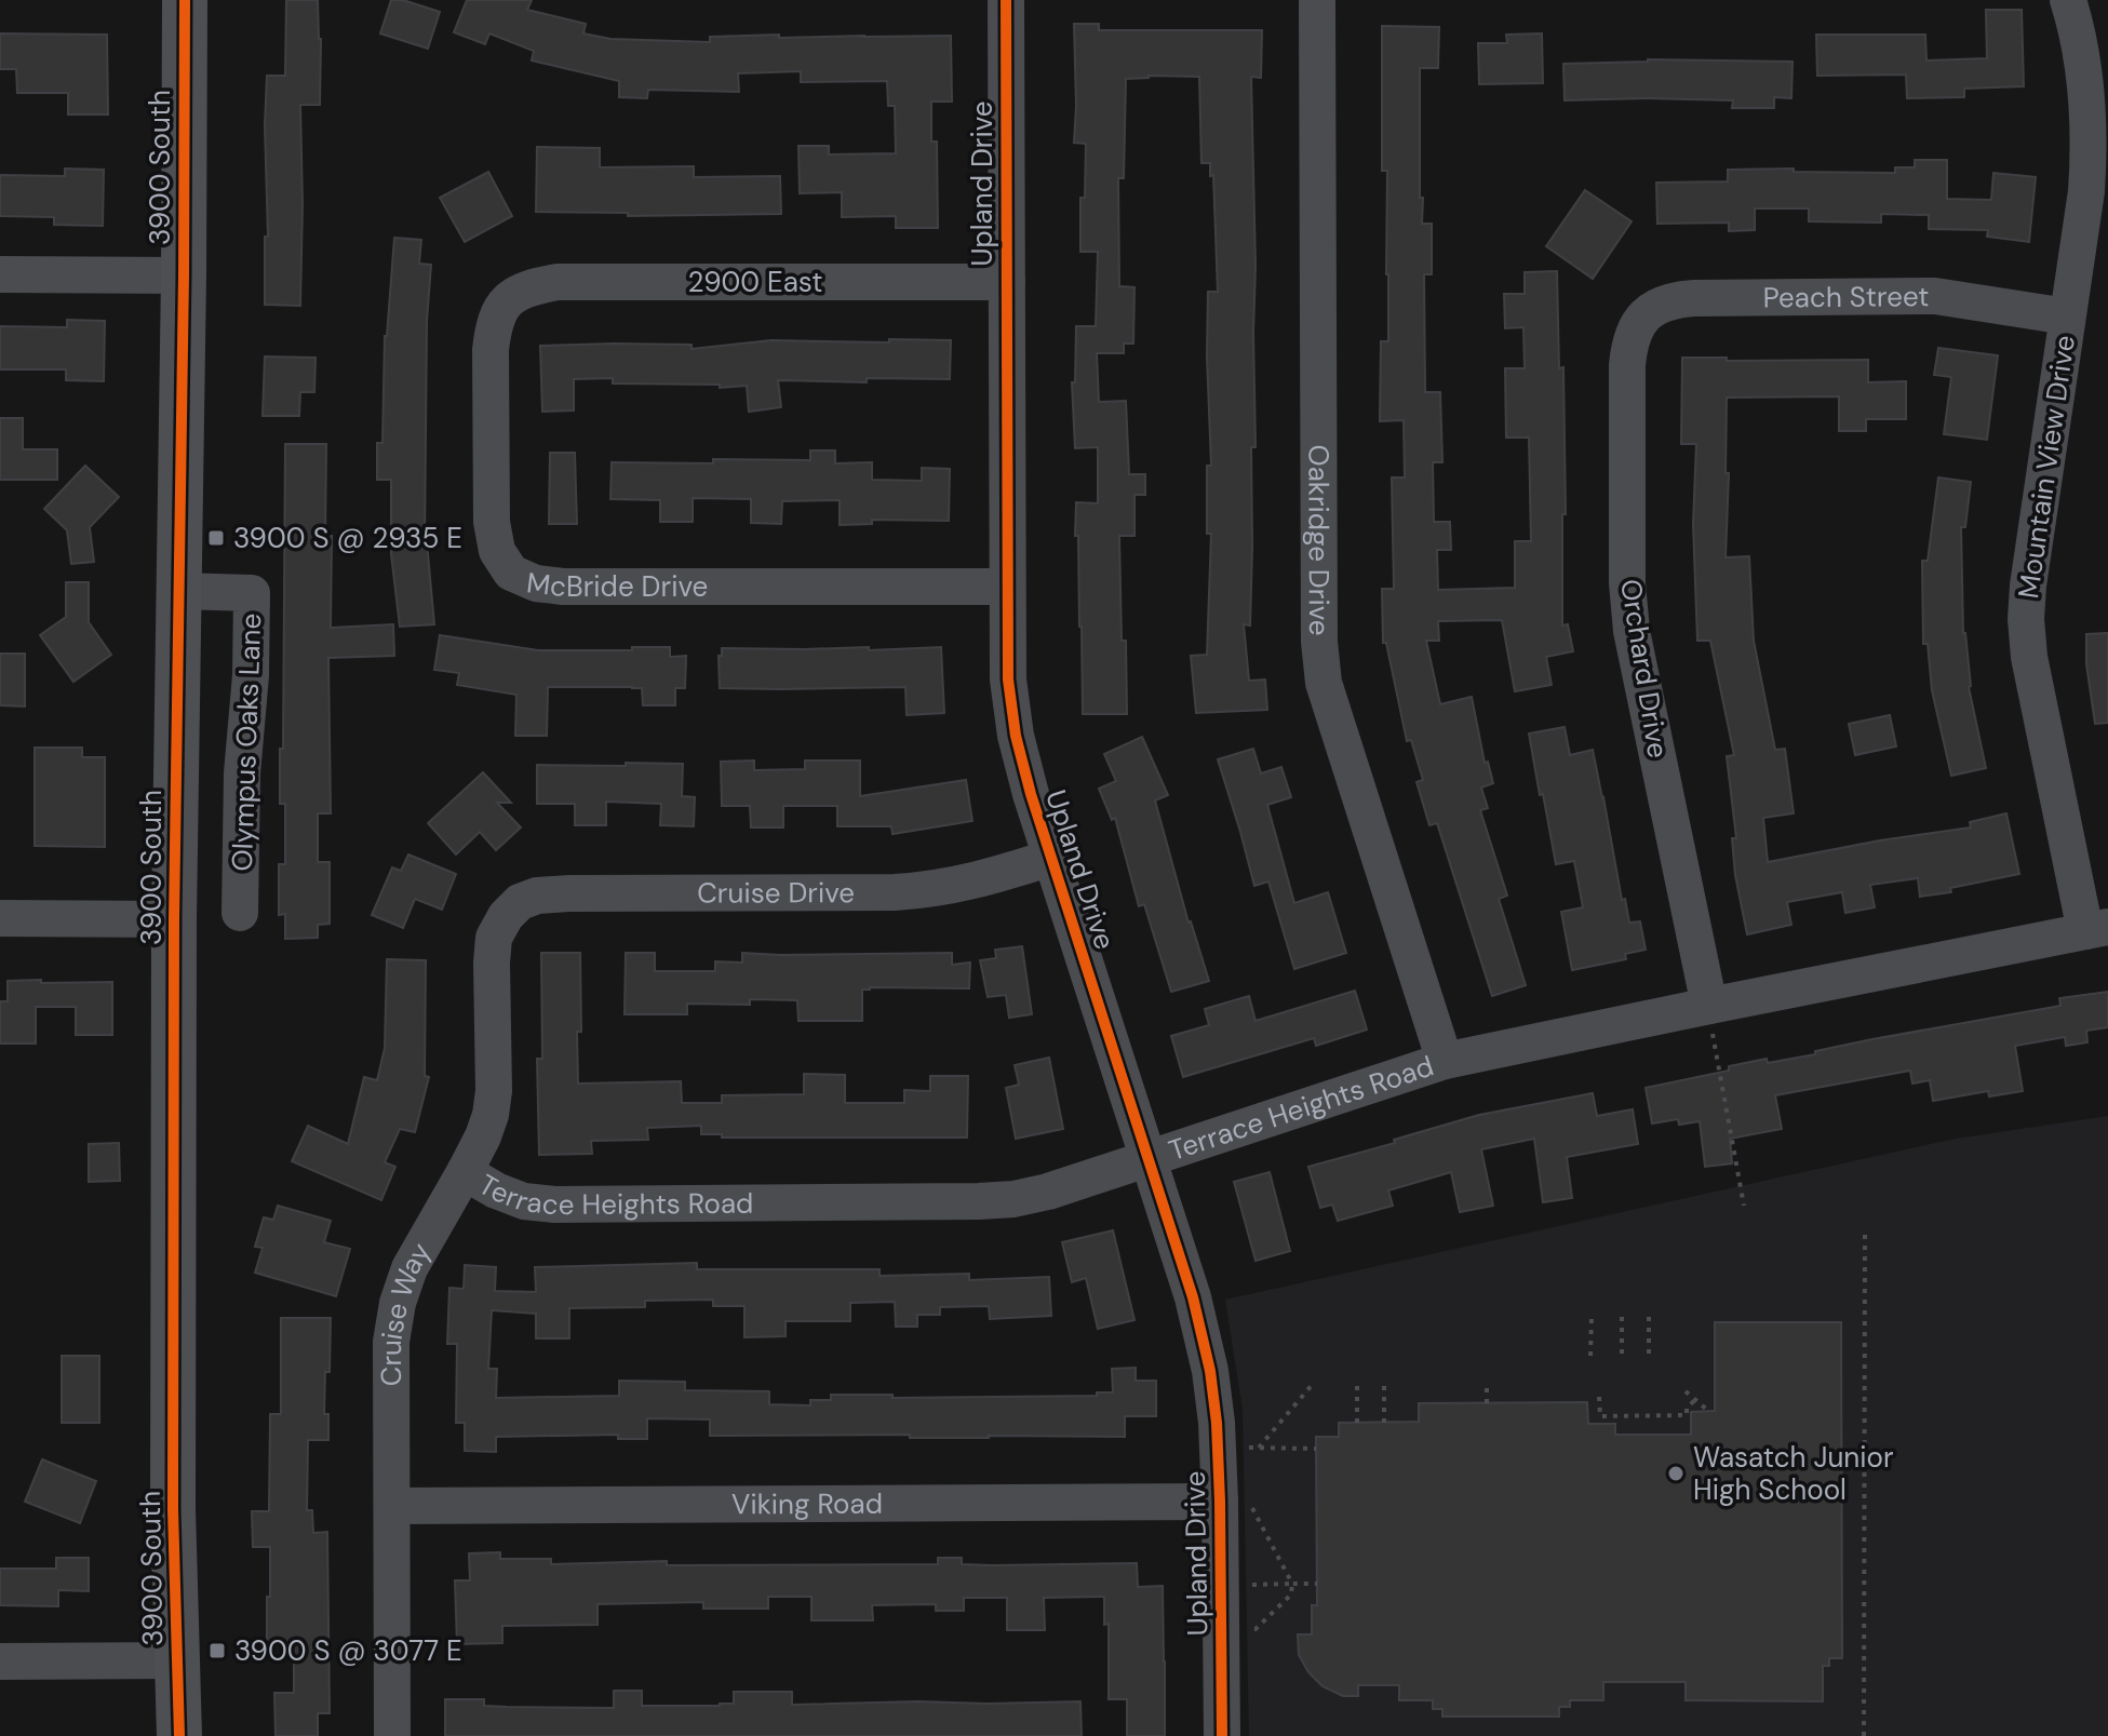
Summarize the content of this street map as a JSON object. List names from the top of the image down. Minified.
{"streets":{"main road":["3900 South"],"street":["Upland Drive","2900 East","Peach Street","Mountain View Drive","Oakridge Drive","McBride Drive","Orchard Drive","Olympus Oaks Lane","Cruise Drive","Terrace Heights Road","Cruise Way","Viking Road"]},"crossings":[["3900 South","Olympus Oaks Lane"],["Upland Drive","2900 East"],["Upland Drive","McBride Drive"],["Upland Drive","Cruise Drive"],["Upland Drive","Terrace Heights Road"],["Upland Drive","Viking Road"],["2900 East","McBride Drive"],["Peach Street","Mountain View Drive"],["Peach Street","Orchard Drive"],["Mountain View Drive","Terrace Heights Road"],["Oakridge Drive","Terrace Heights Road"],["Orchard Drive","Terrace Heights Road"],["Cruise Drive","Cruise Way"],["Terrace Heights Road","Cruise Way"],["Cruise Way","Viking Road"]],"places":{"transit":["3900 S @ 2935 E","3900 S @ 3077 E"],"other":["Wasatch Junior High School"]}}
